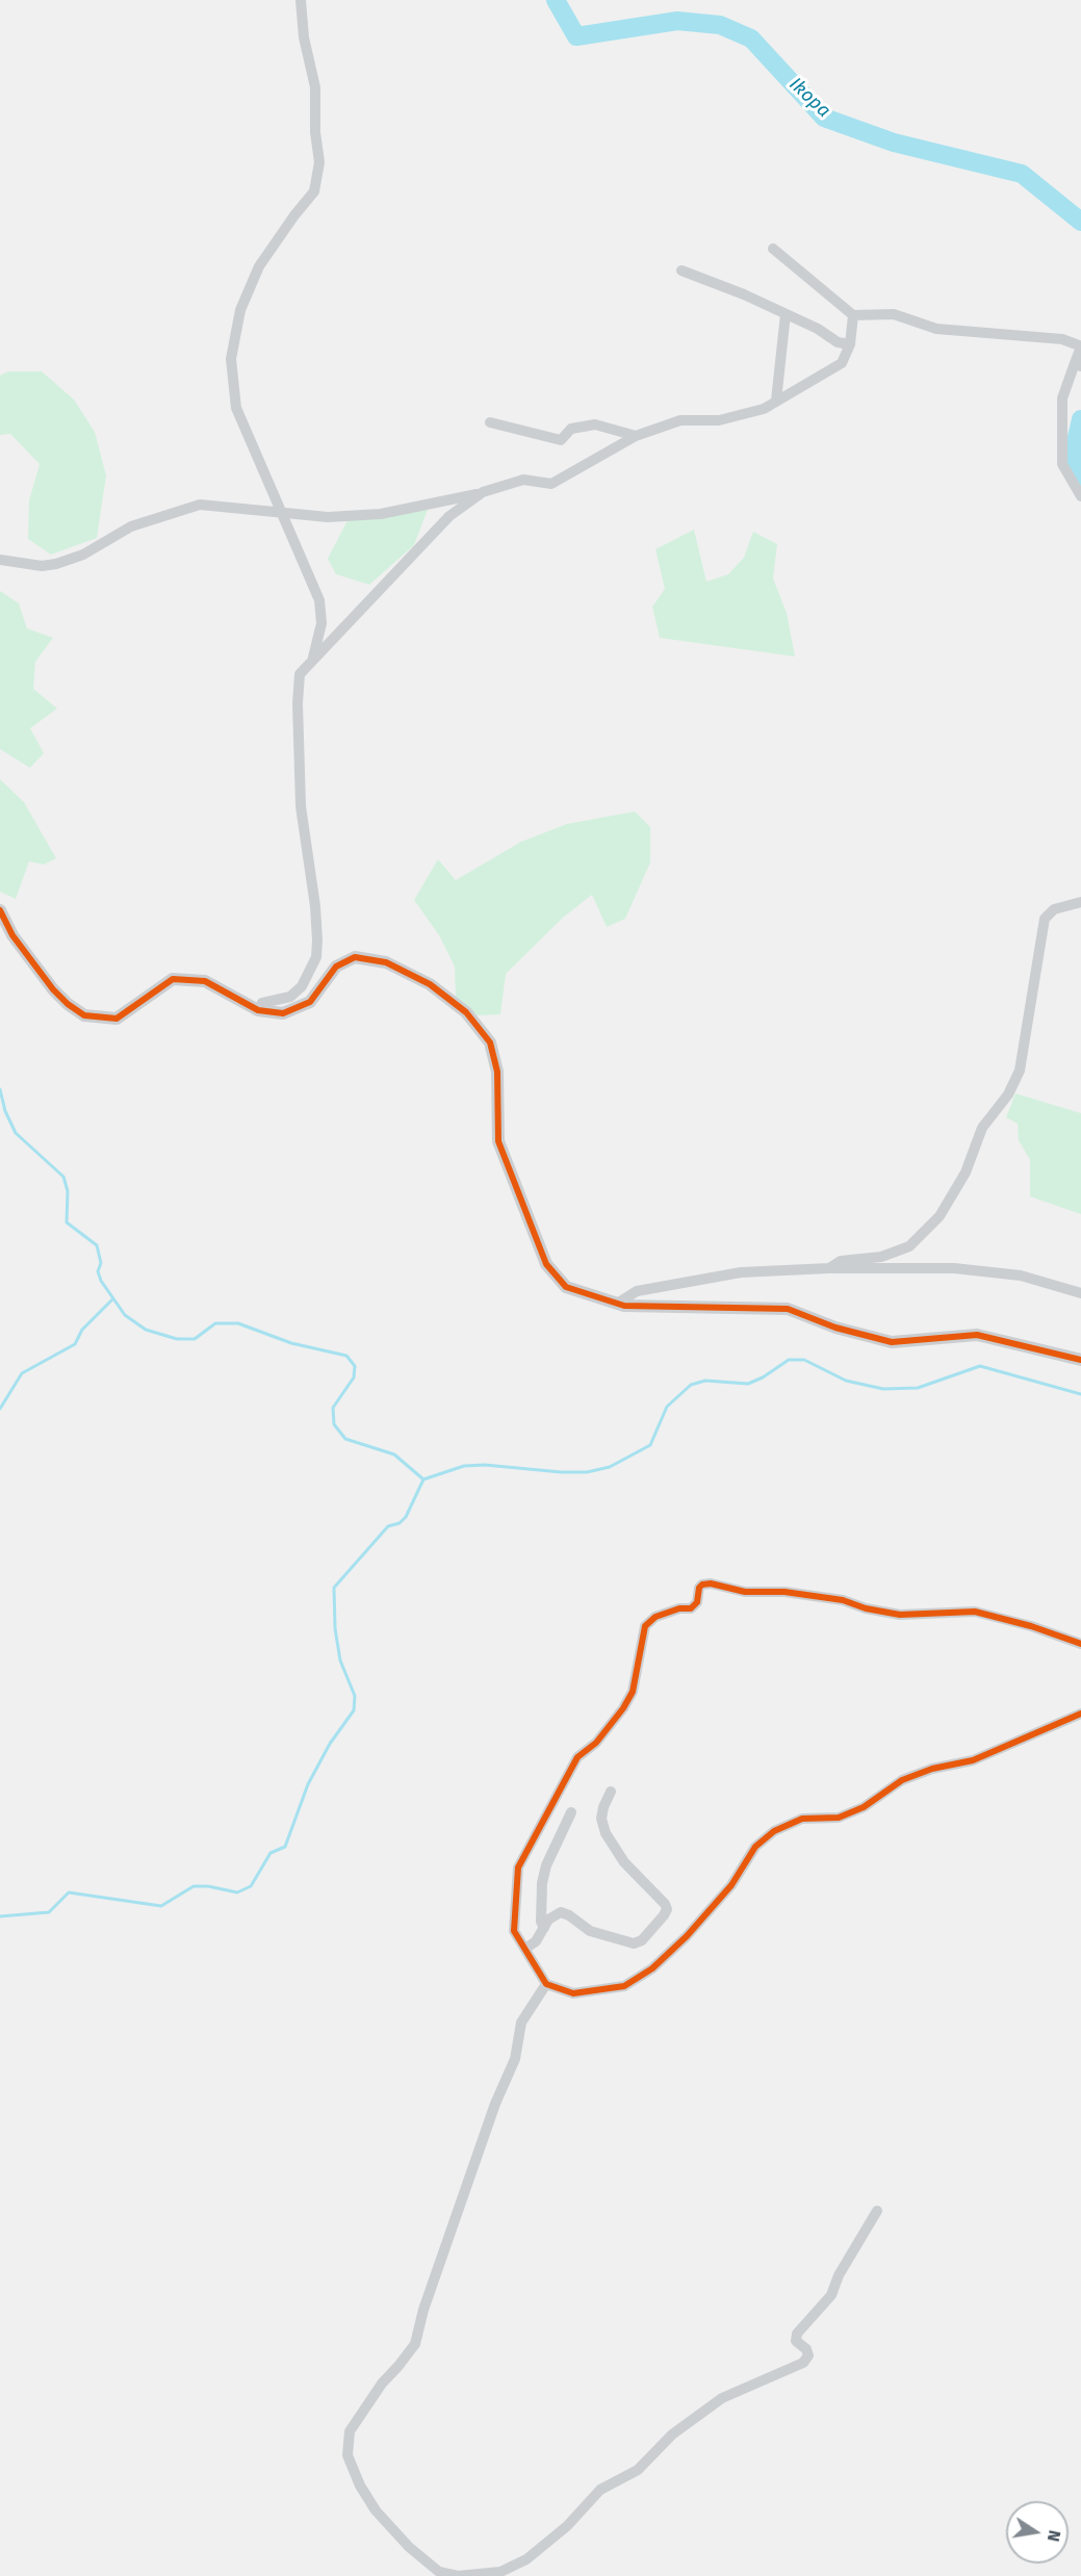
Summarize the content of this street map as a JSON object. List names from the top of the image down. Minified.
{"water":["Ikopa"],"north":"right"}
